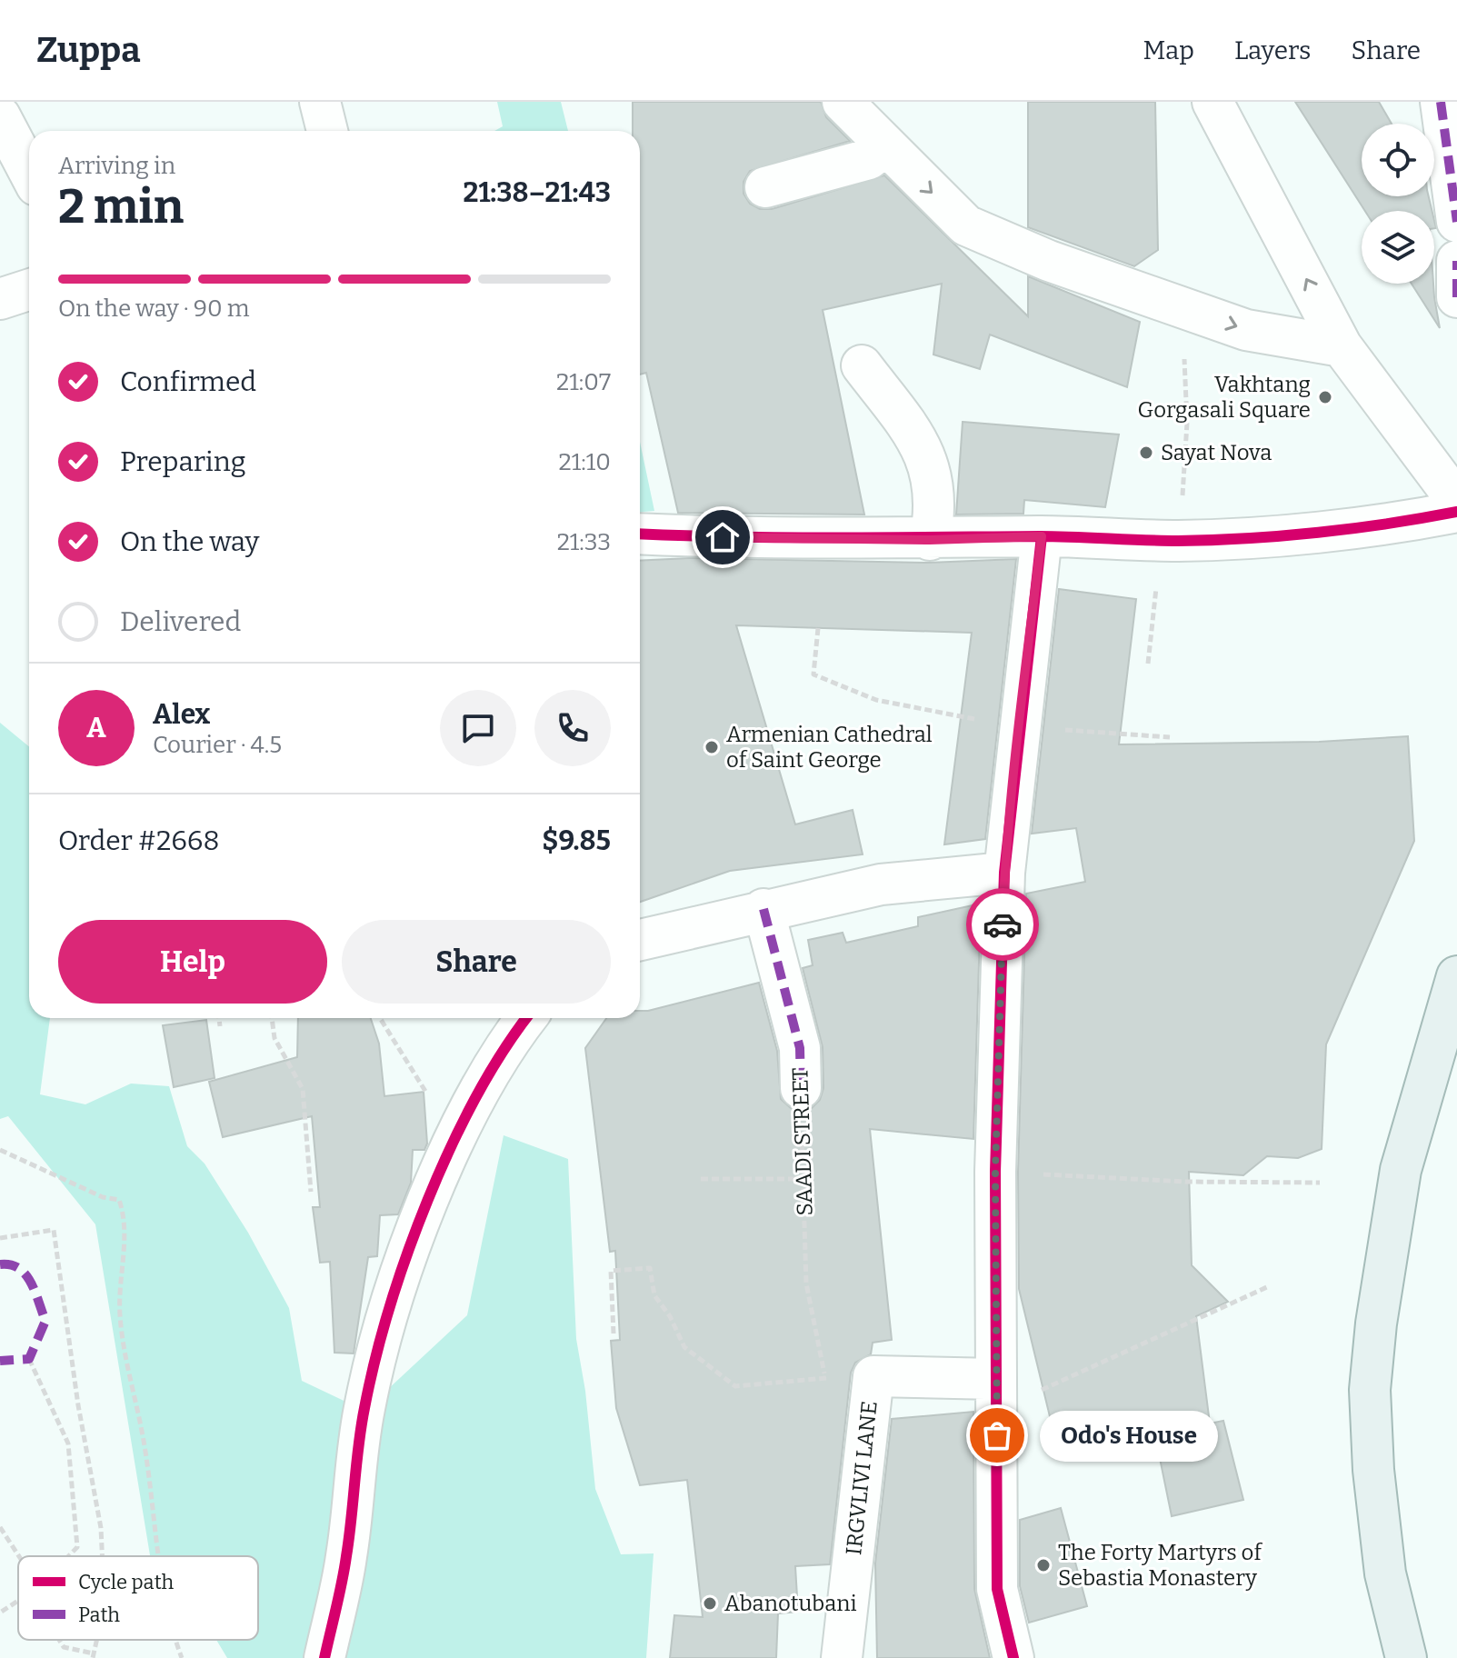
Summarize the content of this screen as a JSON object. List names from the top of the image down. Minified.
{"streets":{"street":["SAADI STREET","IRGVLIVI LANE"]},"crossings":[["SAADI STREET","IRGVLIVI LANE"]],"places":["Vakhtang Gorgasali Square","Sayat Nova","Armenian Cathedral of Saint George","Odo's House","The Forty Martyrs of Sebastia Monastery","Abanotubani"],"legend":["Cycle path","Path"],"page":{"header":"Zuppa","nav":["Map","Layers","Share"],"heading":["2 min","Arriving in","21:38–21:43"],"panel":["Alex","Courier · 4.5","Order #2668","$9.85"],"bar":"On the way · 90 m","list":[["Confirmed","21:07"],["Preparing","21:10"],["On the way","21:33"],"Delivered"],"round":"A","buttons":["Help","Share"],"bubble":"Odo's House"}}
